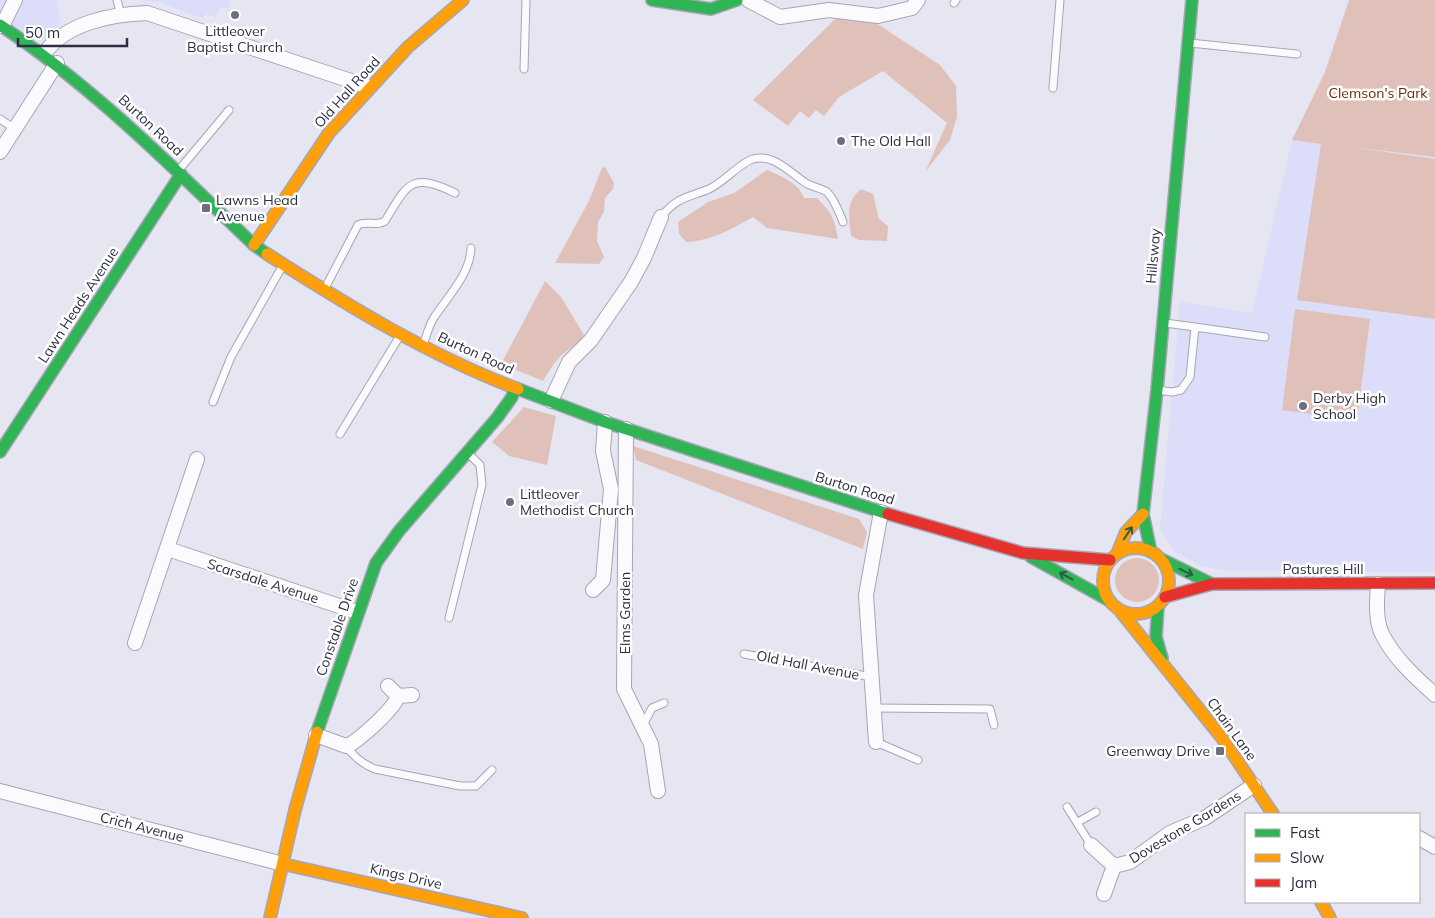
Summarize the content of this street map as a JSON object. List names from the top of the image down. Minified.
{"streets":{"street":["Old Hall Road","Burton Road","Hillsway","Lawn Heads Avenue","Pastures Hill","Scarsdale Avenue","Elms Garden","Constable Drive","Old Hall Avenue","Chain Lane","Crich Avenue","Dovestone Gardens","Kings Drive"]},"crossings":[["Old Hall Road","Burton Road"],["Burton Road","Hillsway"],["Burton Road","Lawn Heads Avenue"],["Burton Road","Pastures Hill"],["Burton Road","Elms Garden"],["Burton Road","Constable Drive"],["Burton Road","Old Hall Avenue"],["Burton Road","Chain Lane"],["Hillsway","Pastures Hill"],["Hillsway","Chain Lane"],["Pastures Hill","Chain Lane"],["Scarsdale Avenue","Constable Drive"],["Constable Drive","Crich Avenue"],["Constable Drive","Kings Drive"],["Chain Lane","Dovestone Gardens"],["Crich Avenue","Kings Drive"]],"parks":["Clemson's Park"],"places":{"other":["Littleover Baptist Church","The Old Hall","Derby High School","Littleover Methodist Church"],"transit":["Lawns Head Avenue","Greenway Drive"]},"legend":["Fast","Slow","Jam"],"scale_bar":"50 m"}
